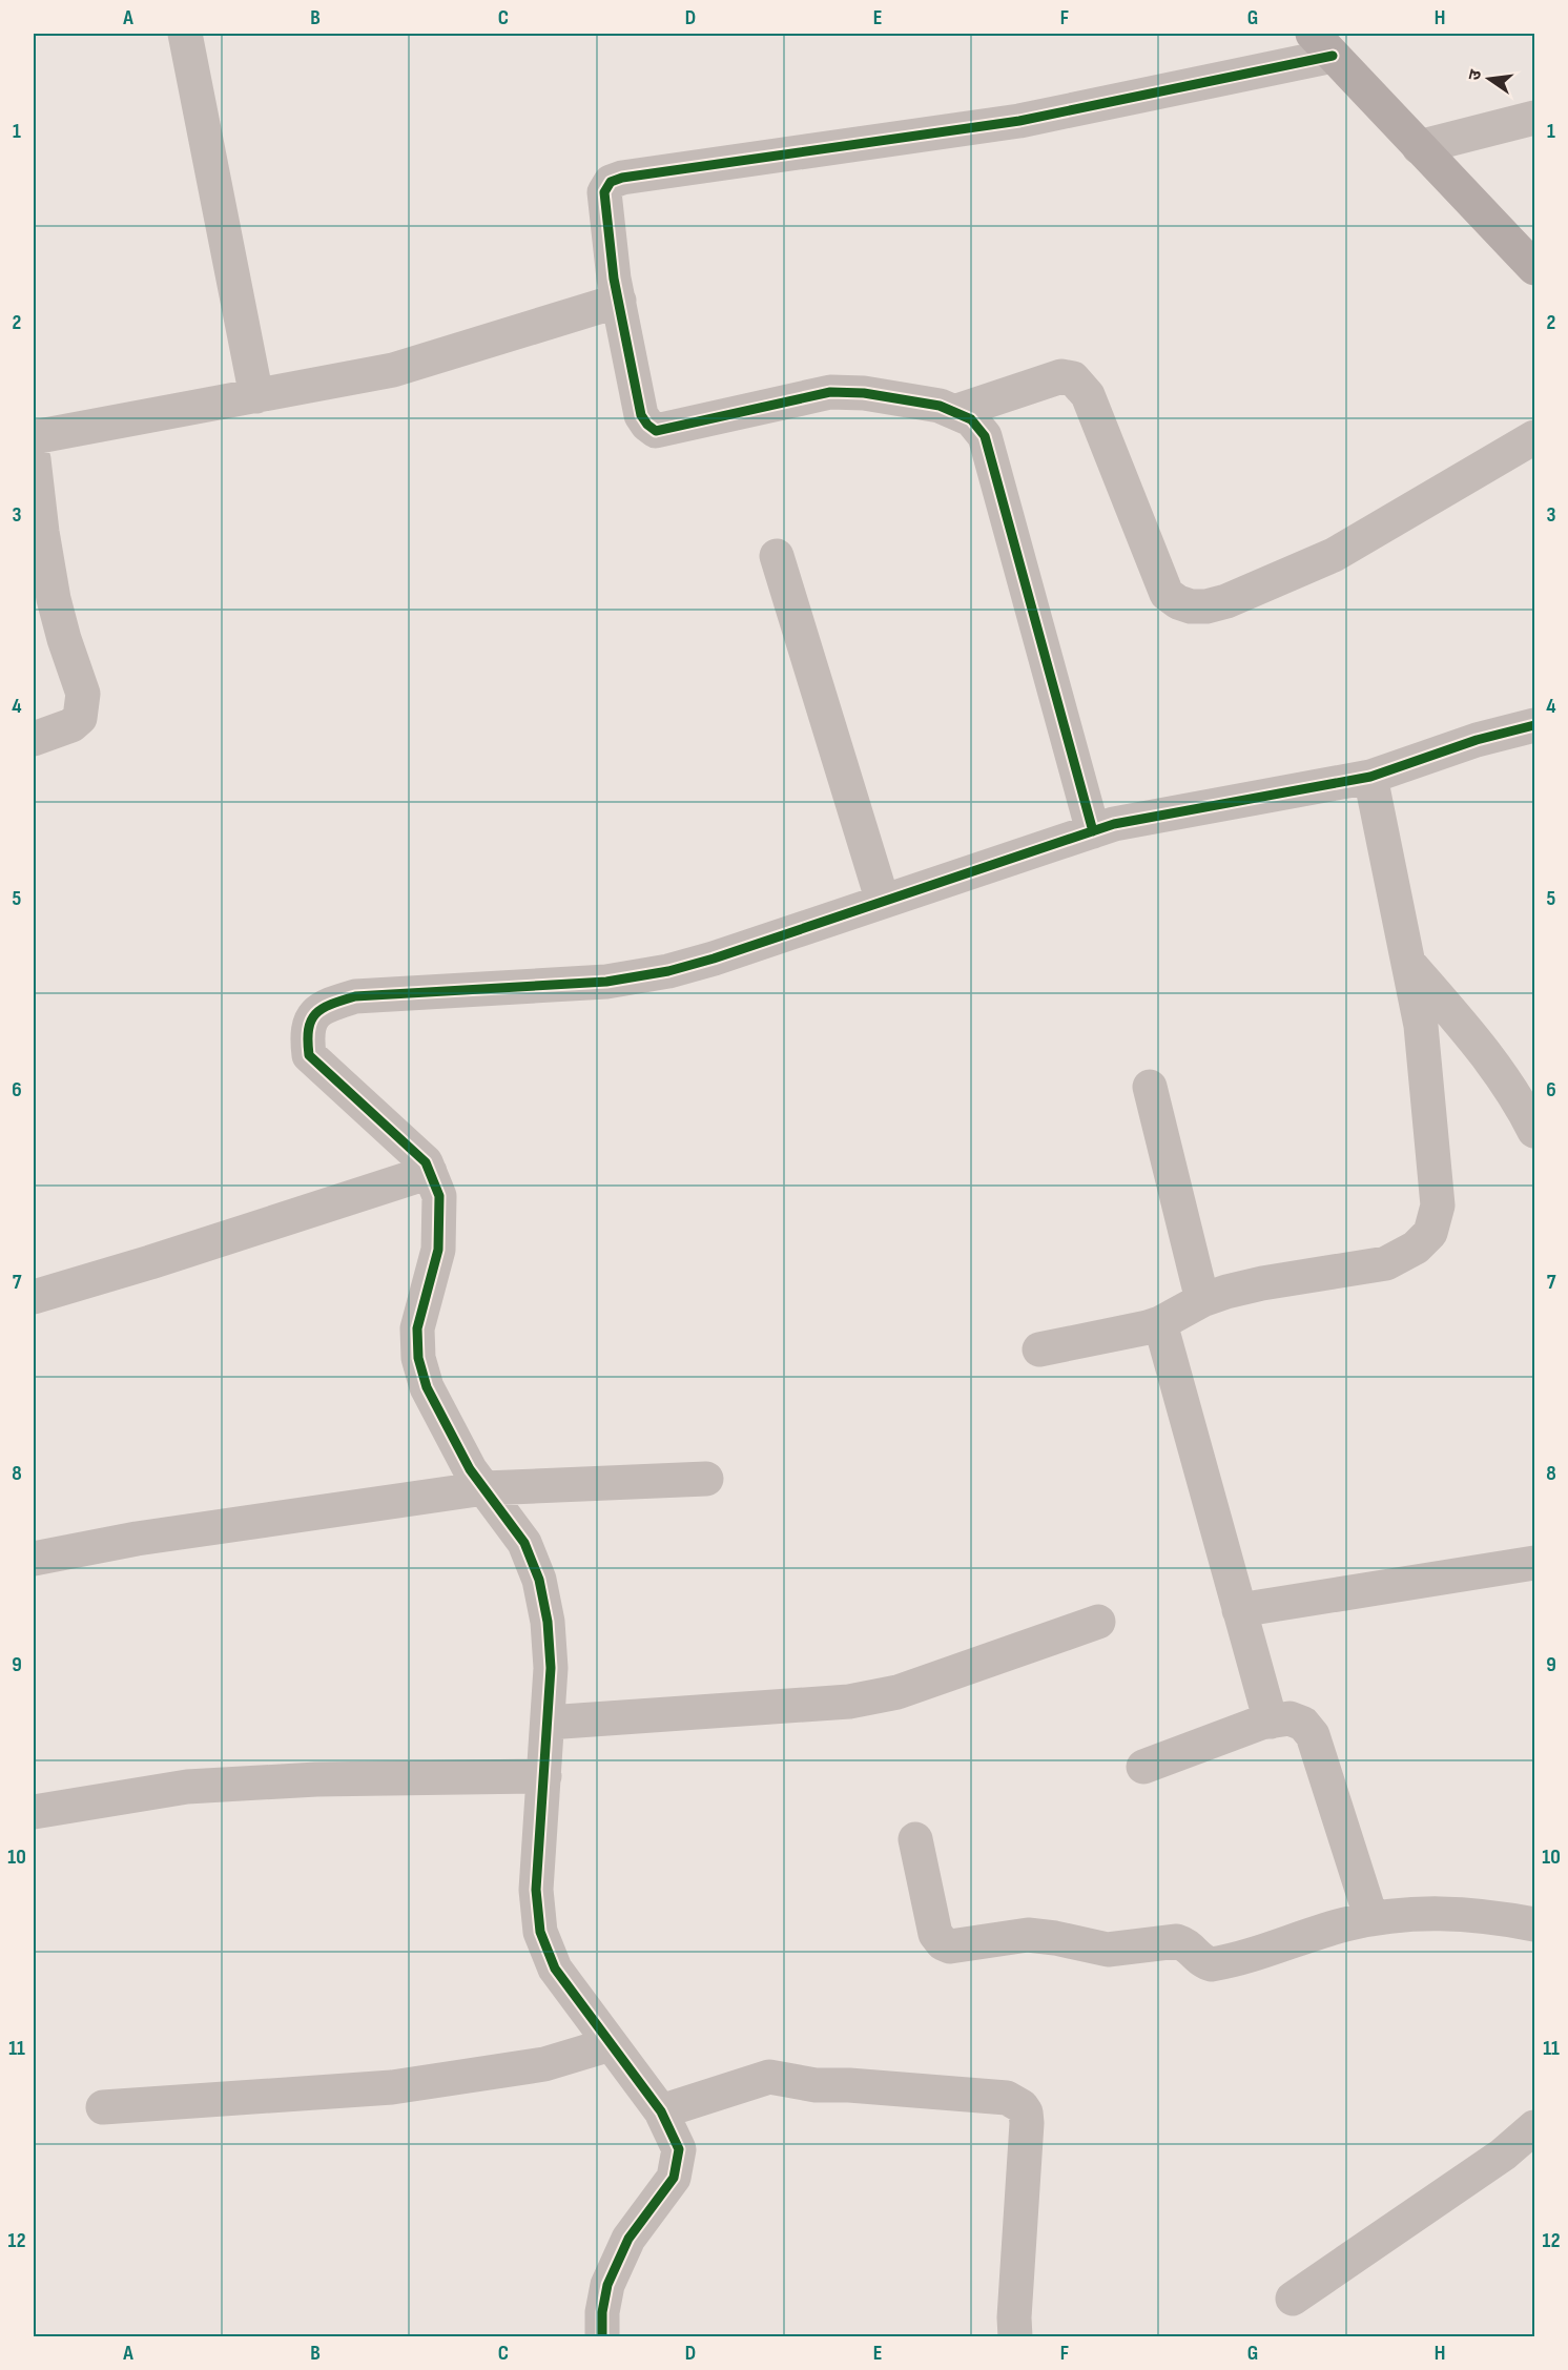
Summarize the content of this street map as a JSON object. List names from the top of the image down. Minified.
{"north":"left","grid":{"columns":["A","B","C","D","E","F","G","H"],"rows":["1","2","3","4","5","6","7","8","9","10","11","12"]}}
